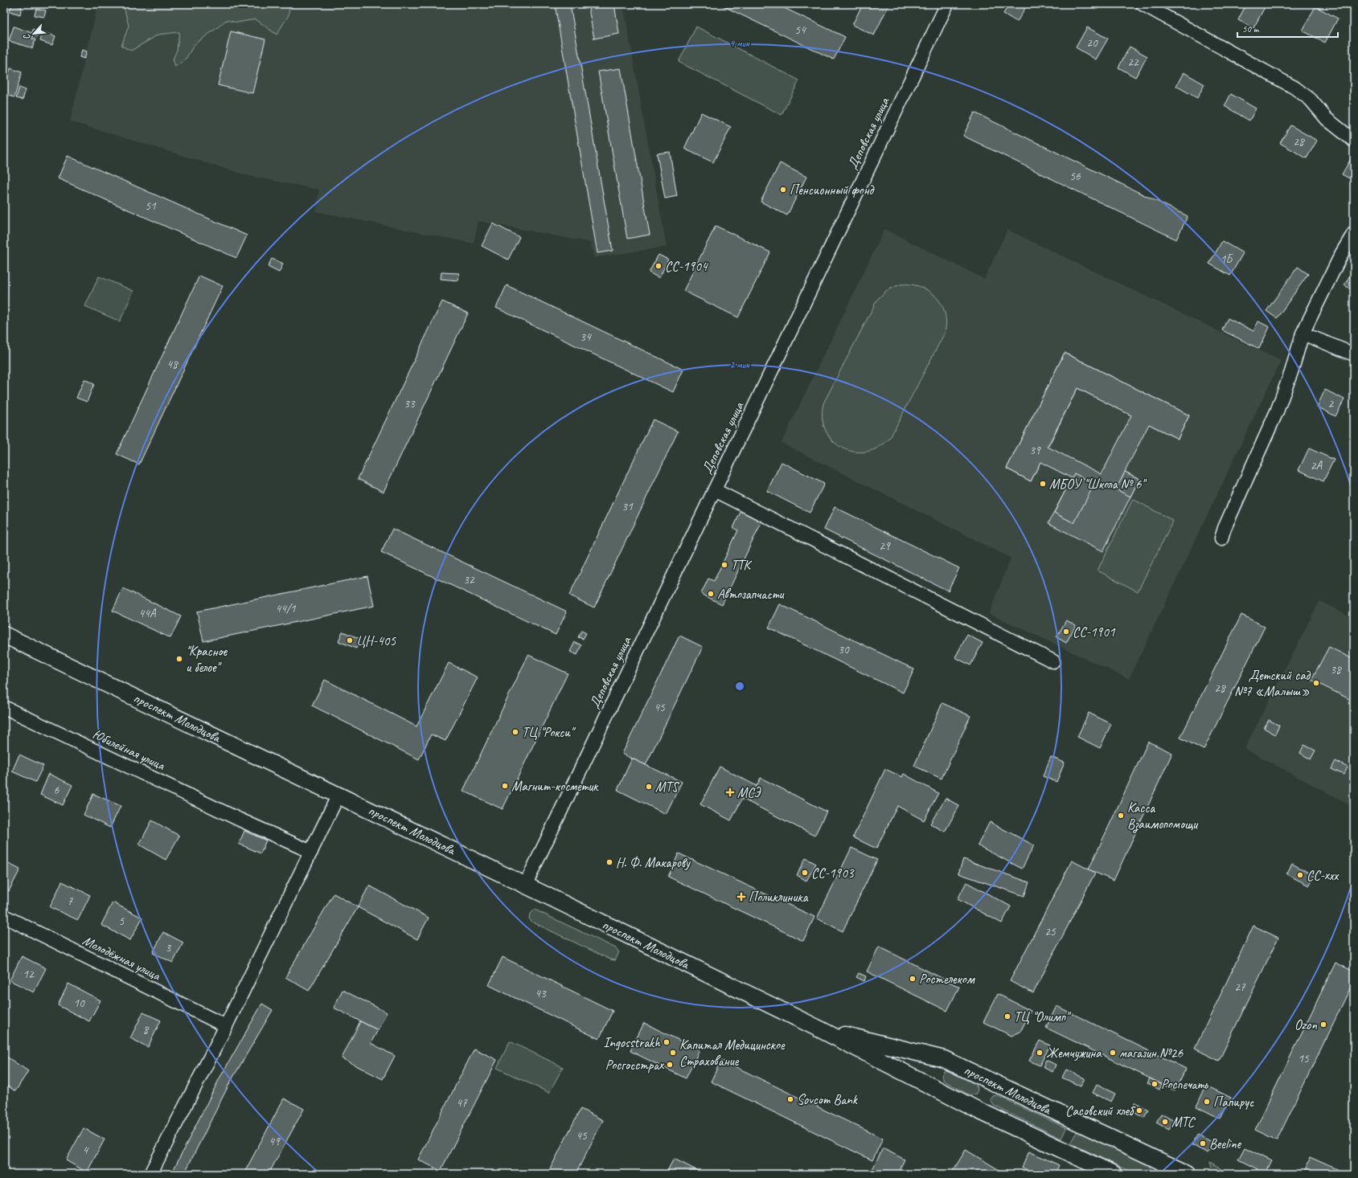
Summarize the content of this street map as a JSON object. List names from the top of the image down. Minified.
{"streets":{"main road":["проспект Молодцова"],"street":["Деповская улица","Юбилейная улица","Молодёжная улица"]},"crossings":[["Деповская улица","проспект Молодцова"]],"places":{"other":["Пенсионный фонд","СС-1904","МБОУ \"Школа № 6\"","ТТК","Автозапчасти","СС-1901","ЦН-405","\"Красное и белое\"","Детский сад №7 «Малыш»","ТЦ \"Рокси\"","Магнит-косметик","MTS","Касса Взаимопомощи","Н. Ф. Макарову","СС-1903","СС-ххх","Ростелеком","ТЦ \"Олимп\"","Ozon","Ingosstrakh","Капитал Медицинское Страхование","Жемчужина","магазин №26","Росгосстрах","Роспечать","Sovcom Bank","Папирус","Сасовский хлеб","МТС","Beeline"],"health":["МСЭ","Поликлиника"]},"house_numbers":["54","20","22","28","56","51","1Б","34","48","33","2","39","2А","31","29","32","44/1","44А","30","38","28","45","6","7","5","25","3","12","27","43","10","8","15","47","45","49","4"],"scale_bar":"50 m","north":"bottom left","rings":["4 мин","2 мин"]}
